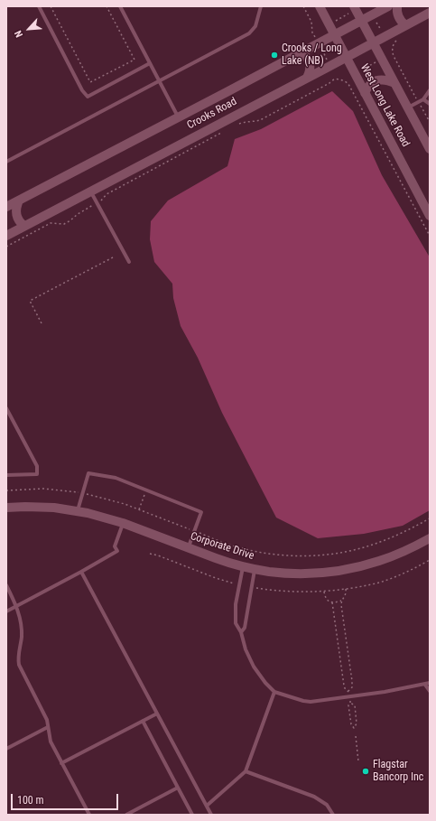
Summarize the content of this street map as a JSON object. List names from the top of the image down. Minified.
{"streets":{"main road":["West Long Lake Road","Crooks Road","Corporate Drive"]},"crossings":[["West Long Lake Road","Crooks Road"]],"places":["Crooks / Long Lake (NB)","Flagstar Bancorp Inc"],"scale_bar":"100 m","north":"bottom left"}
